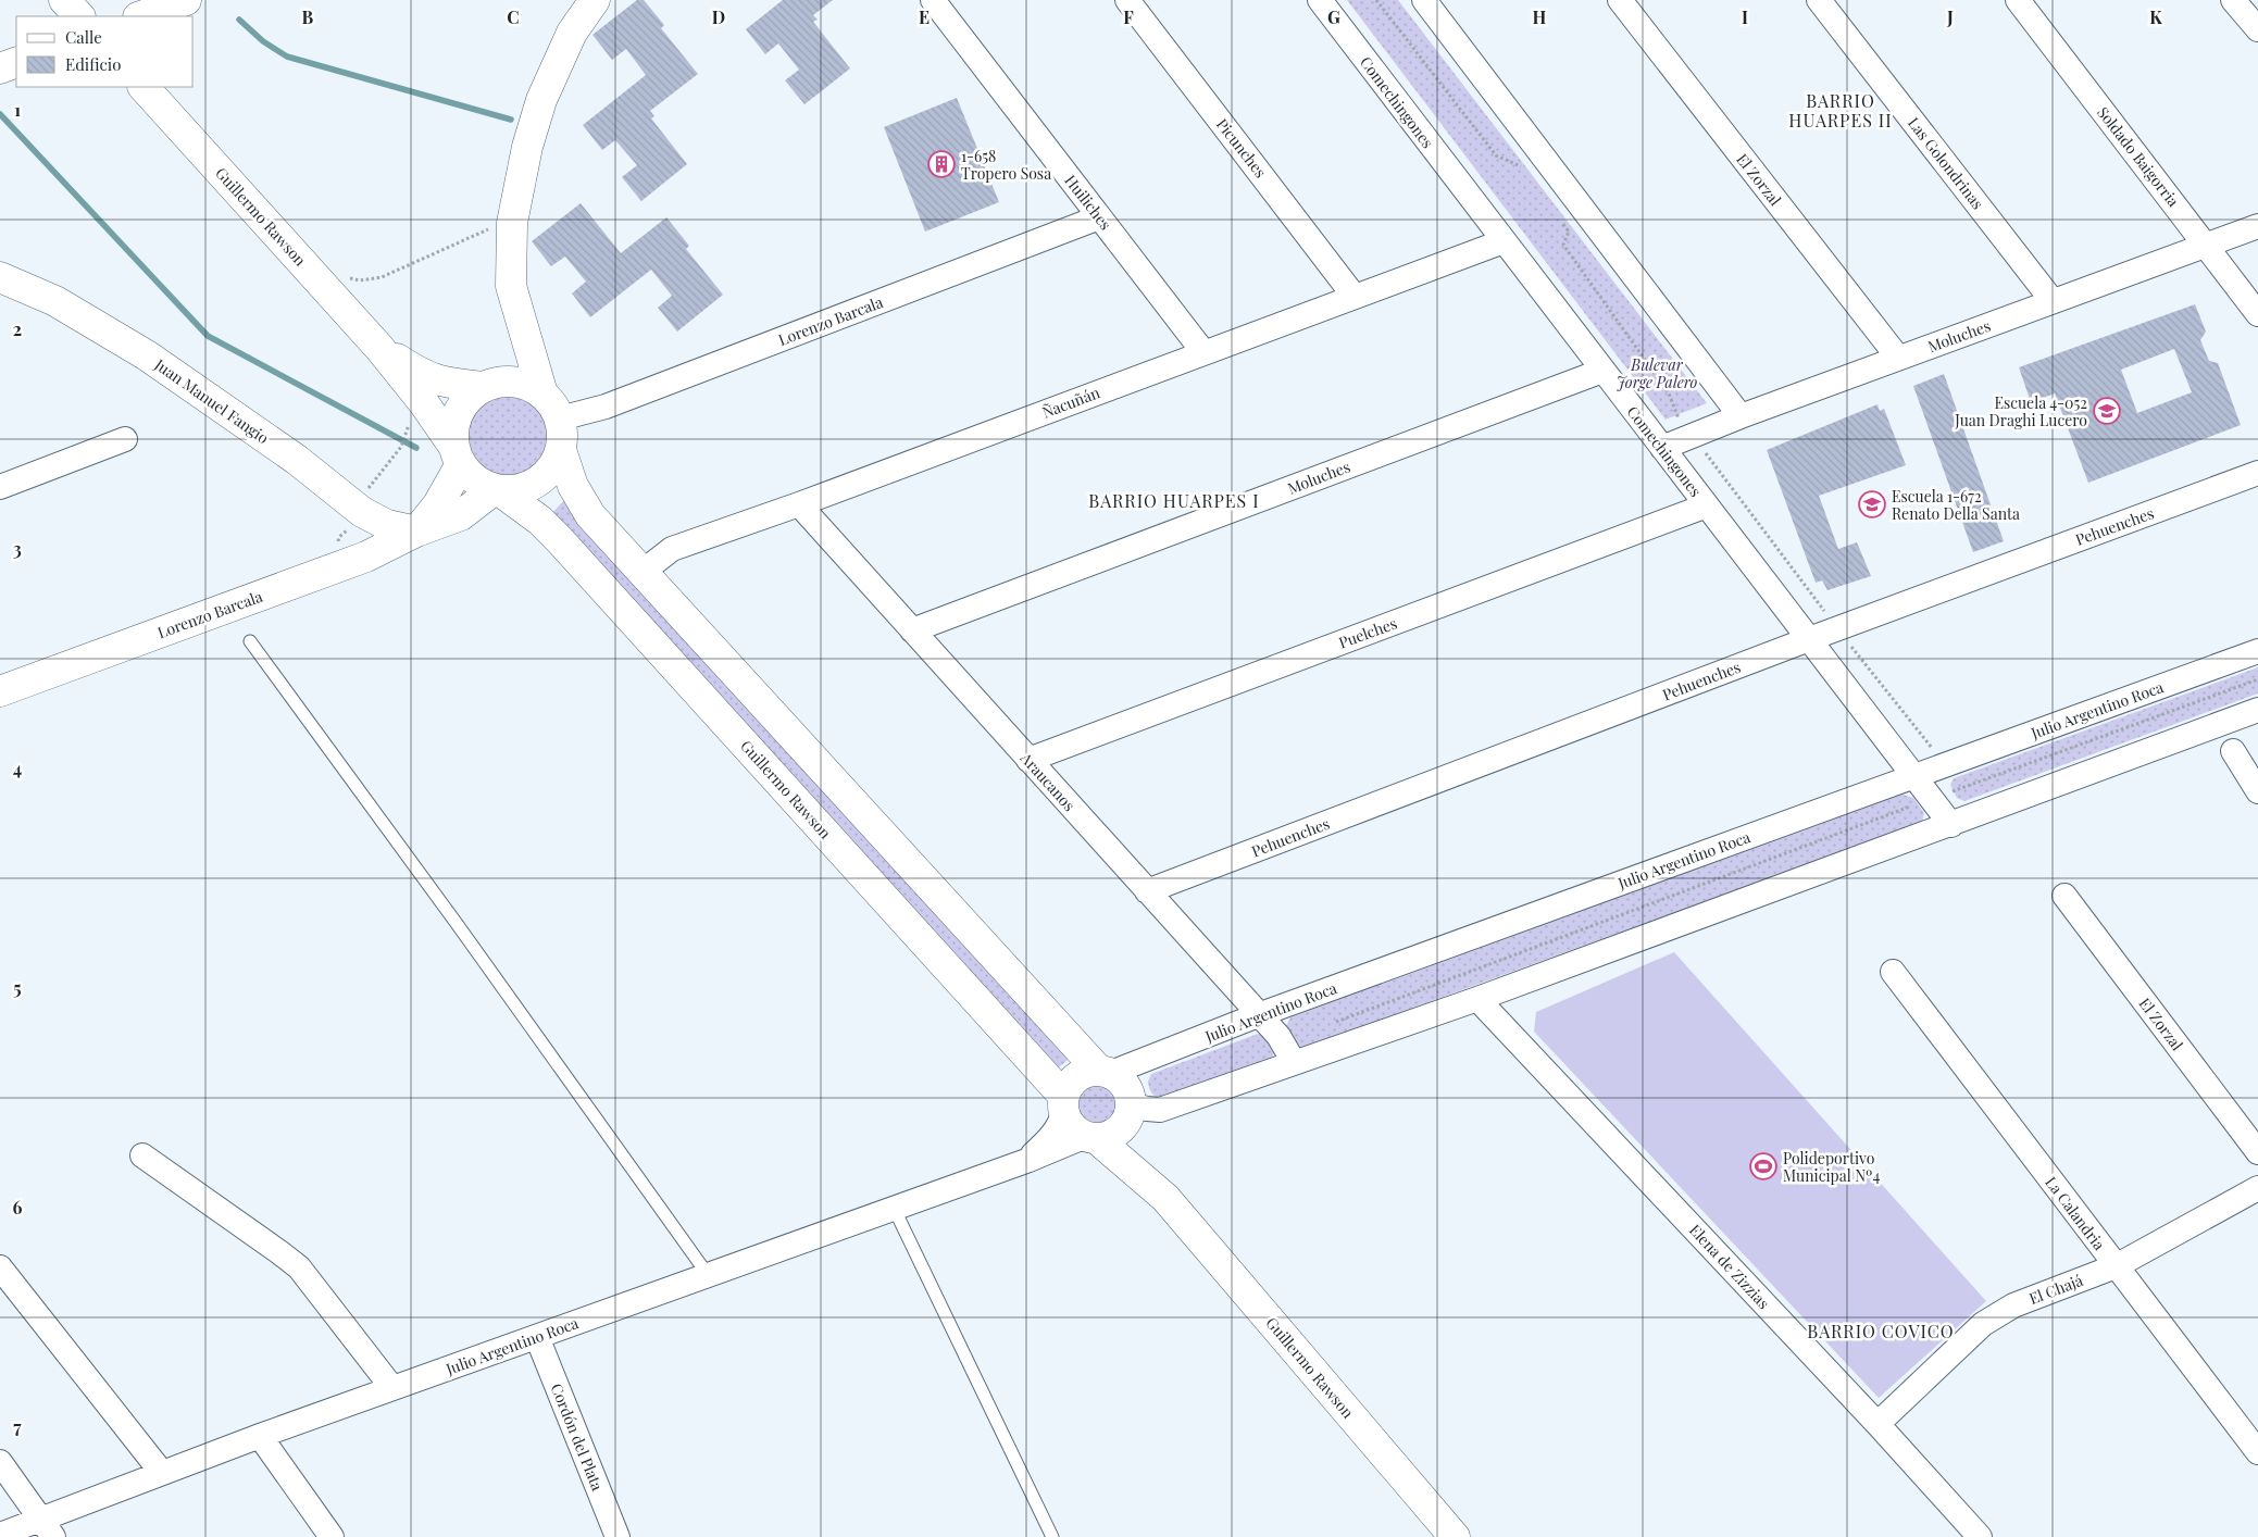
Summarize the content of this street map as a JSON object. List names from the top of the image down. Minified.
{"streets":{"main road":["Guillermo Rawson","Lorenzo Barcala","Juan Manuel Fangio"],"street":["Comechingones","Picunches","Soldado Baigorria","Las Golondrinas","El Zorzal","Huiliches","Moluches","Ñacuñán","Pehuenches","Puelches","Julio Argentino Roca","Araucanos","La Calandria","Elena de Zizzias","El Chajá","Cordón del Plata"]},"crossings":[["Comechingones","Moluches"],["Comechingones","Ñacuñán"],["Comechingones","Pehuenches"],["Comechingones","Puelches"],["Comechingones","Julio Argentino Roca"],["Picunches","Ñacuñán"],["Soldado Baigorria","Moluches"],["Las Golondrinas","Moluches"],["El Zorzal","Moluches"],["Huiliches","Lorenzo Barcala"],["Huiliches","Ñacuñán"],["Guillermo Rawson","Lorenzo Barcala"],["Guillermo Rawson","Julio Argentino Roca"],["Lorenzo Barcala","Juan Manuel Fangio"],["Moluches","Araucanos"],["Ñacuñán","Araucanos"],["Pehuenches","Araucanos"],["Puelches","Araucanos"],["Julio Argentino Roca","Araucanos"],["Julio Argentino Roca","Cordón del Plata"],["La Calandria","El Chajá"],["Elena de Zizzias","El Chajá"]],"districts":["BARRIO HUARPES II","BARRIO HUARPES I","BARRIO COVICO"],"parks":["Bulevar Jorge Palero"],"places":{"building":["1-658 Tropero Sosa"],"school or university":["Escuela 4-052 Juan Draghi Lucero","Escuela 1-672 Renato Della Santa"],"sports":["Polideportivo Municipal Nº4"]},"legend":["Calle","Edificio"],"grid":{"columns":["B","C","D","E","F","G","H","I","J","K"],"rows":["1","2","3","4","5","6","7"]}}
